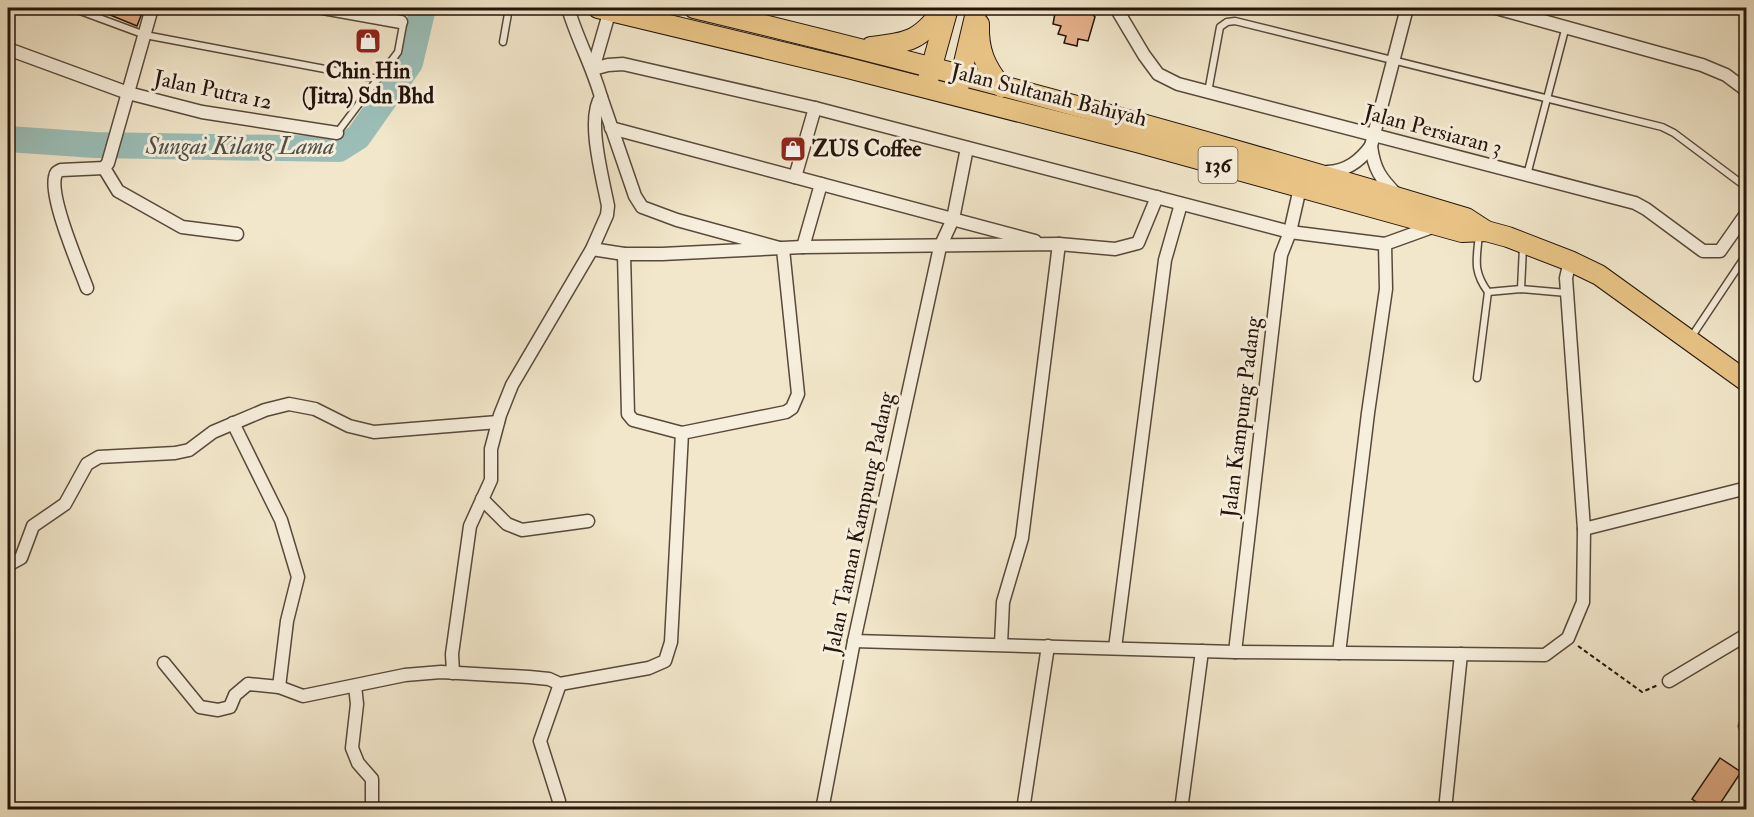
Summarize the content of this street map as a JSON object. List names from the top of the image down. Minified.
{"streets":{"main road":["Jalan Sultanah Bahiyah","136"],"street":["Jalan Putra 12","Jalan Persiaran 3","Jalan Kampung Padang","Jalan Taman Kampung Padang"]},"crossings":[["Jalan Sultanah Bahiyah","Jalan Kampung Padang"]],"water":["Sungai Kilang Lama"],"places":{"shop":["Chin Hin (Jitra) Sdn Bhd","ZUS Coffee"]}}
